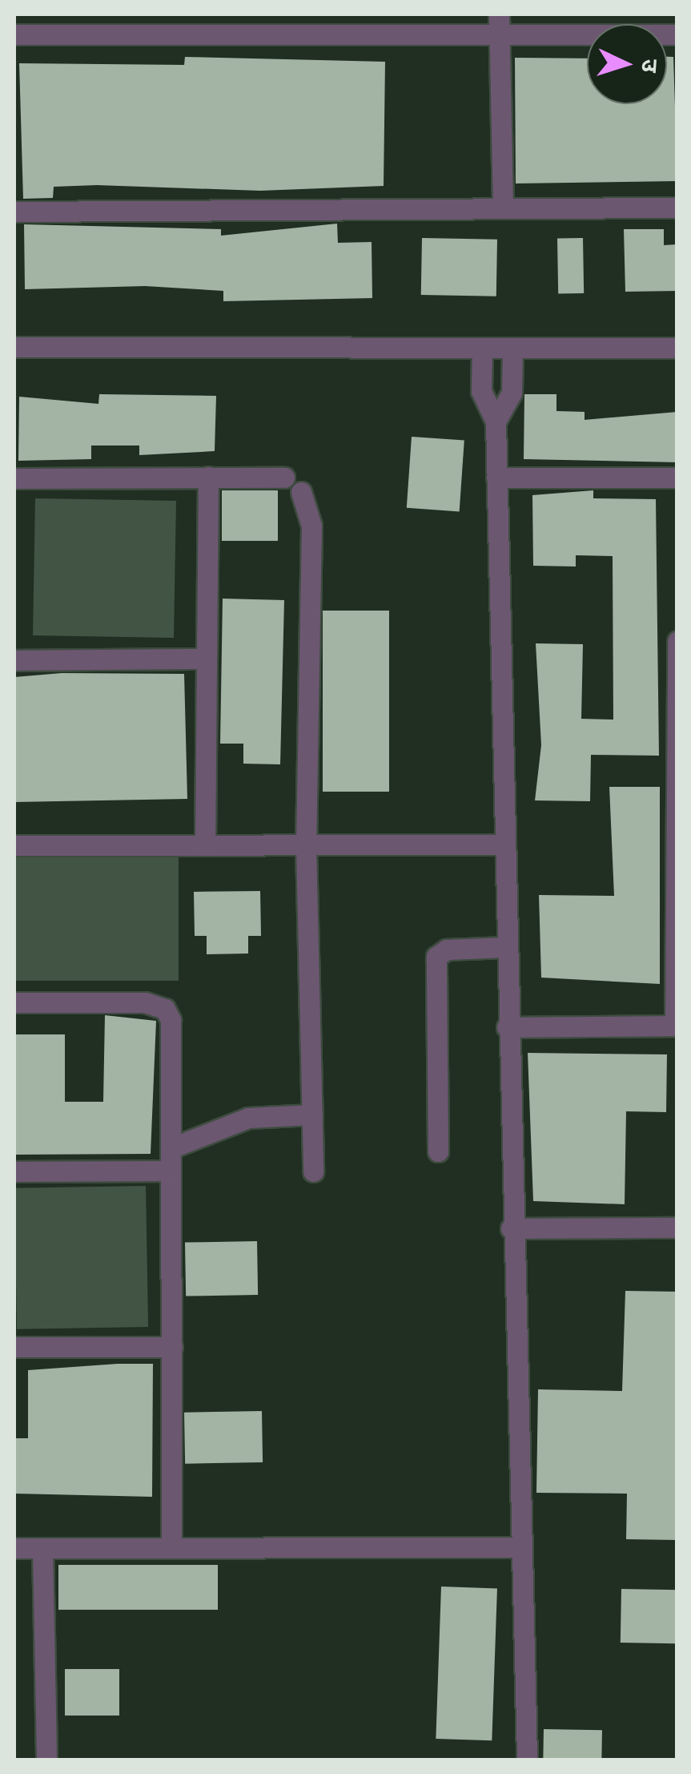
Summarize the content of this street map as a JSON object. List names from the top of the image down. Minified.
{"north":"right"}
